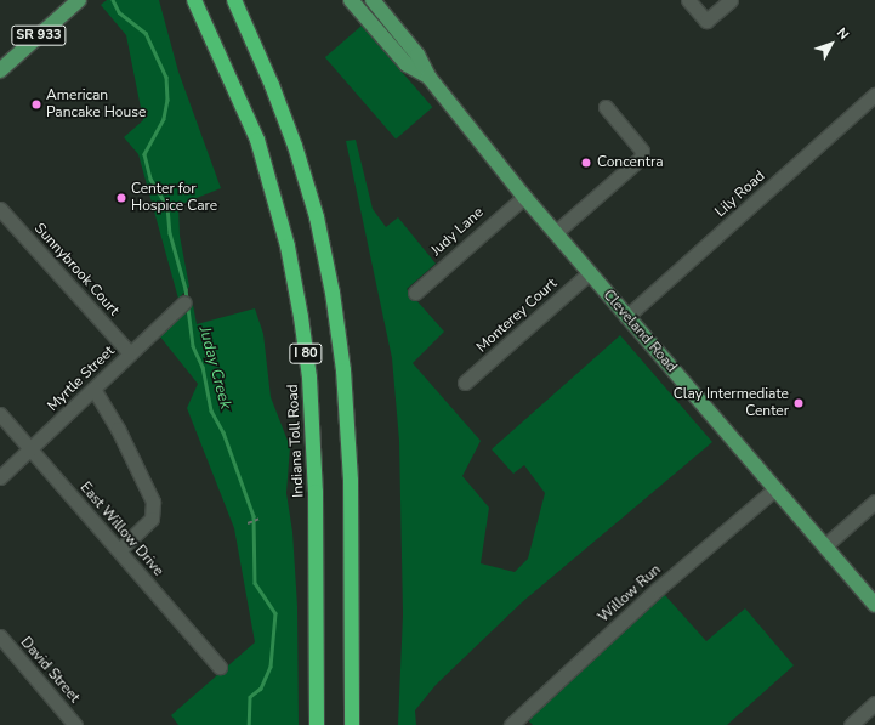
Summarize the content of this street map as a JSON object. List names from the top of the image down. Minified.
{"streets":{"highway":["I 80","Indiana Toll Road"],"main road":["SR 933","Cleveland Road"],"street":["Lily Road","Judy Lane","Sunnybrook Court","Monterey Court","Myrtle Street","East Willow Drive","Willow Run","David Street"]},"crossings":[["Lily Road","Cleveland Road"],["Judy Lane","Cleveland Road"],["Sunnybrook Court","Myrtle Street"],["Monterey Court","Cleveland Road"],["Cleveland Road","Willow Run"],["Myrtle Street","East Willow Drive"]],"water":["Juday Creek"],"places":["American Pancake House","Concentra","Center for Hospice Care","Clay Intermediate Center"],"north":"top right"}
